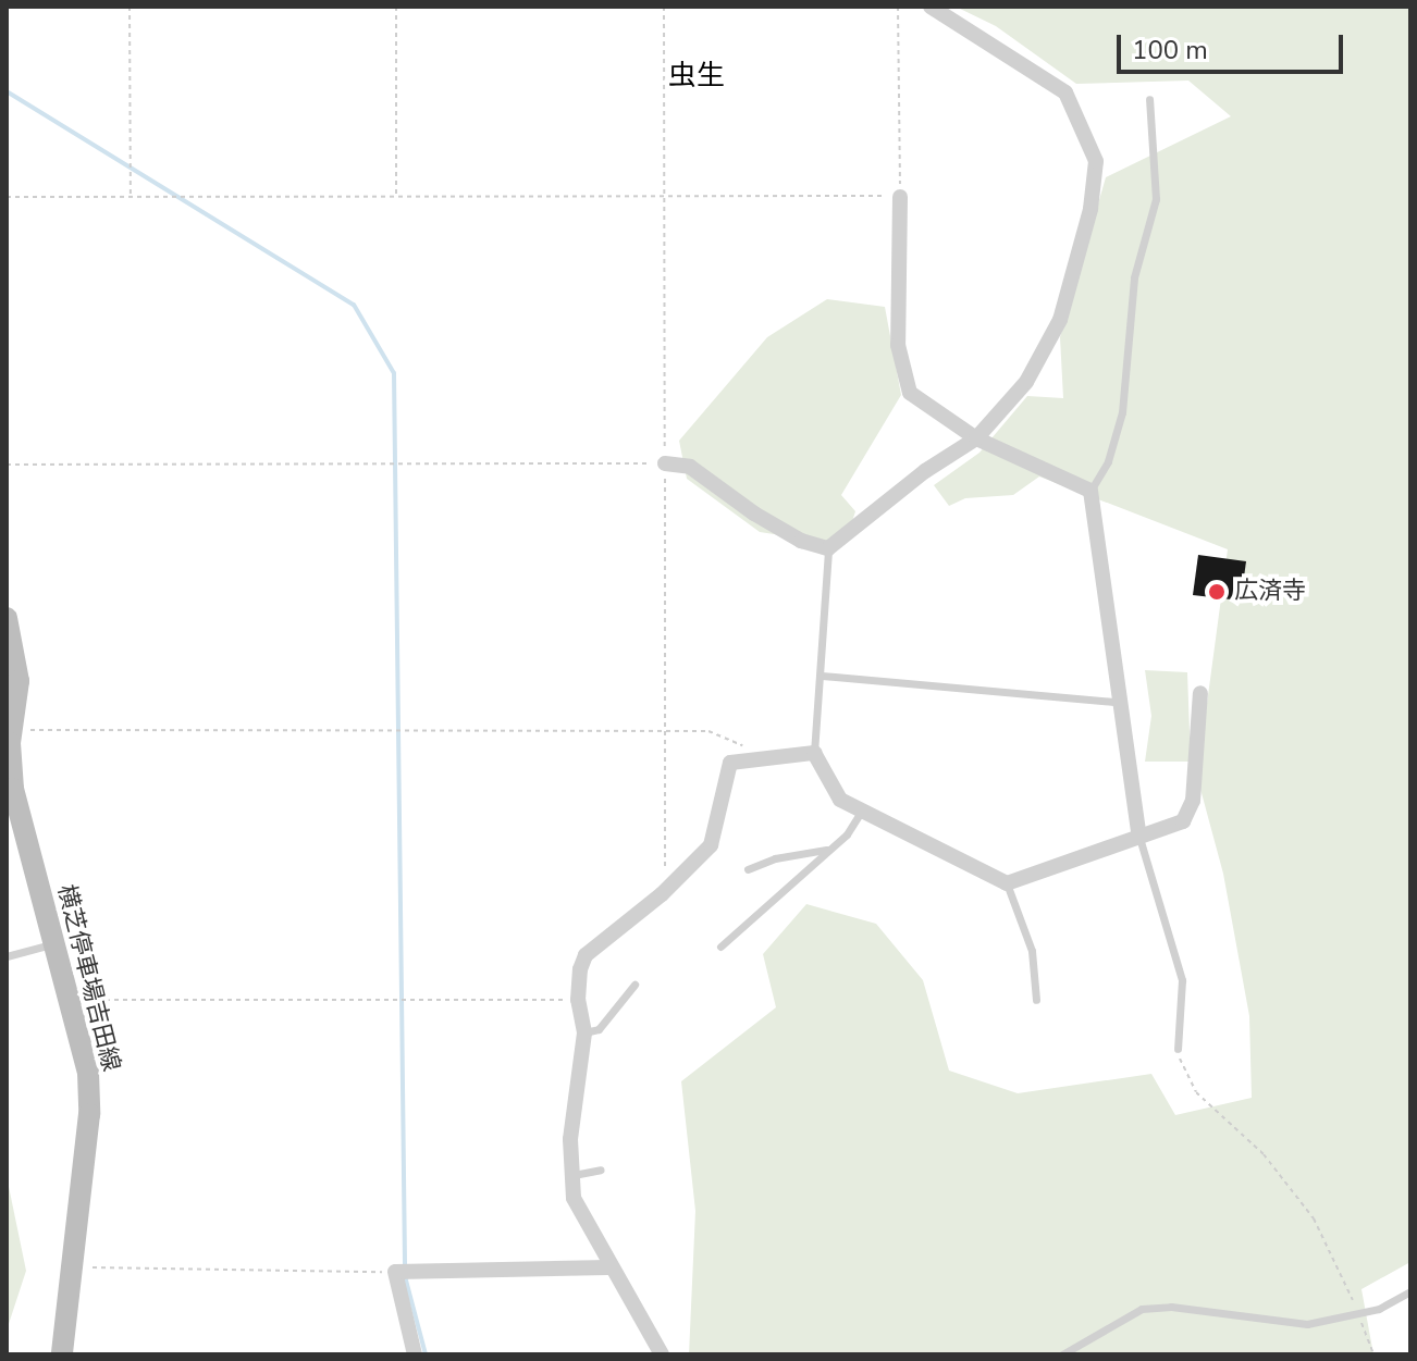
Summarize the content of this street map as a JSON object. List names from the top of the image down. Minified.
{"streets":{"main road":["横芝停車場吉田線"]},"districts":["虫生"],"places":["広済寺"],"scale_bar":"100 m"}
